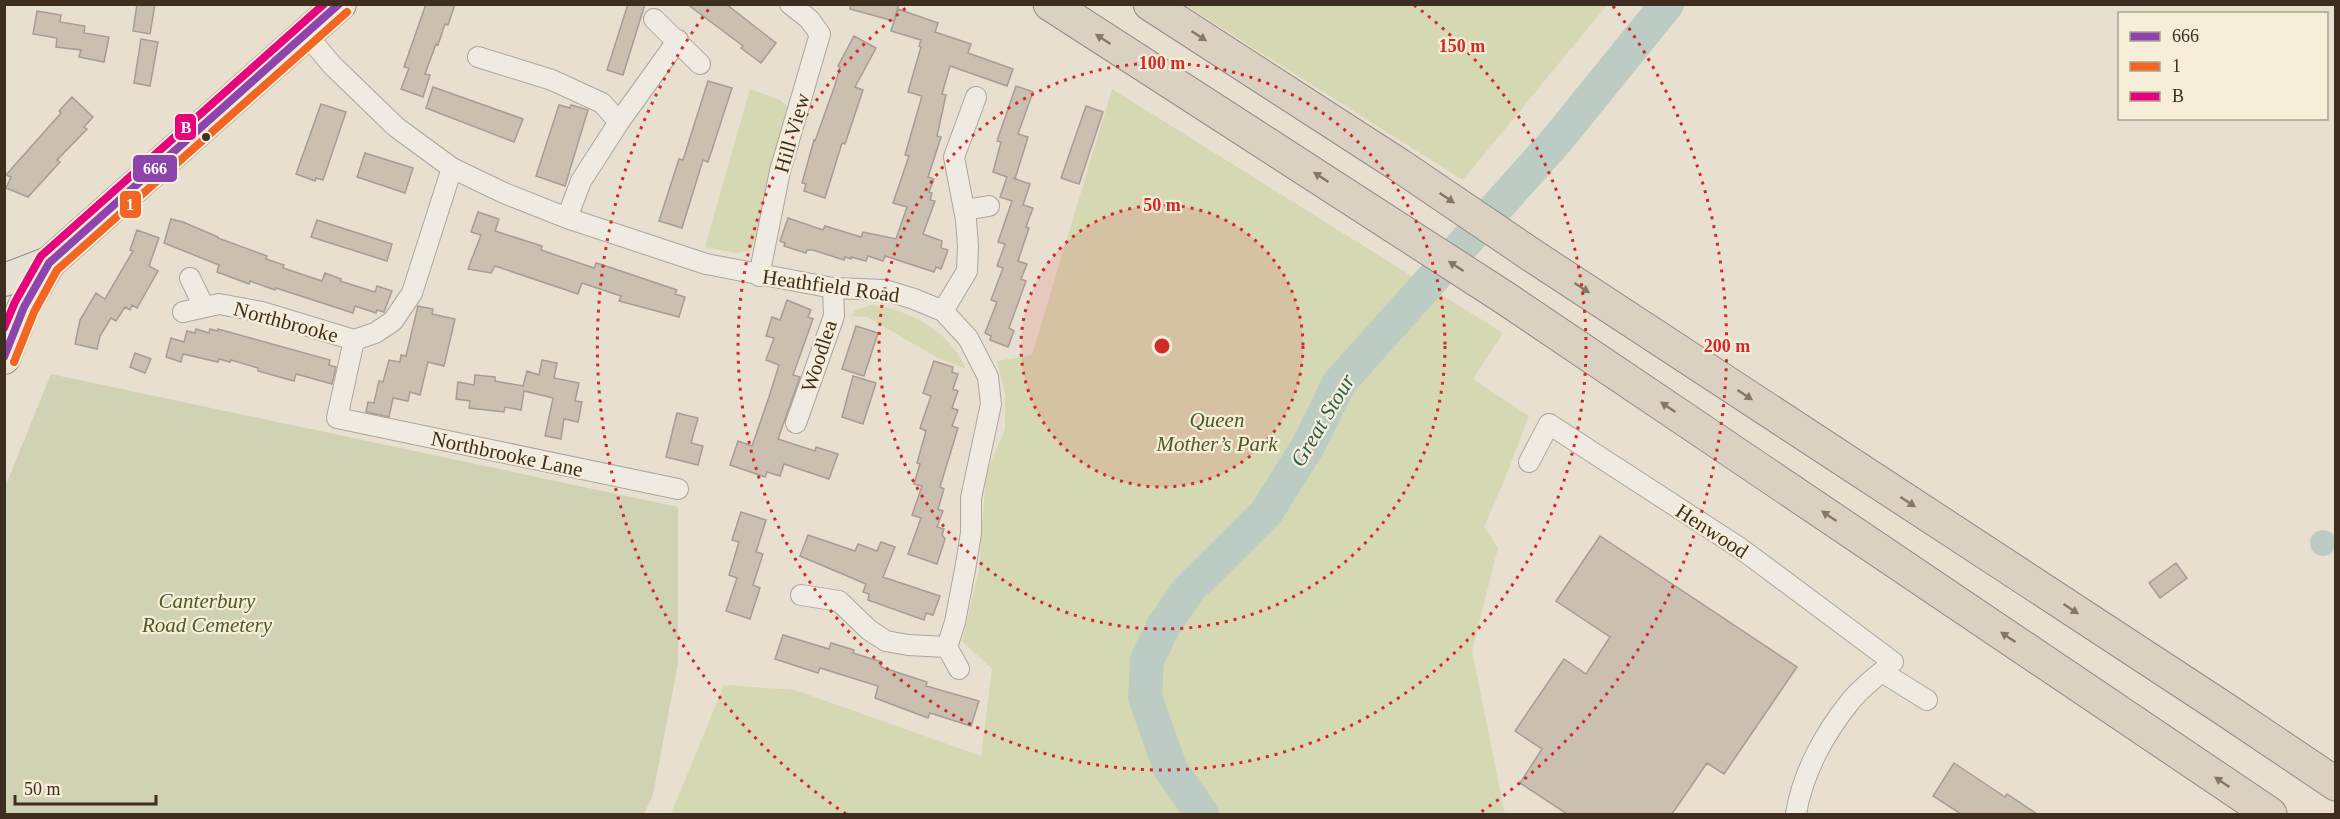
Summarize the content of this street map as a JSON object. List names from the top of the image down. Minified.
{"streets":{"street":["Hill View","Heathfield Road","Northbrooke","Woodlea","Northbrooke Lane","Henwood"]},"crossings":[["Hill View","Heathfield Road"],["Heathfield Road","Northbrooke"],["Heathfield Road","Woodlea"],["Northbrooke","Northbrooke Lane"]],"water":["Great Stour"],"parks":["Queen Mother’s Park","Canterbury Road Cemetery"],"lines":["transit line 666","transit line B","transit line 1"],"legend":["666","1","B"],"scale_bar":"50 m","rings":["150 m","100 m","50 m","200 m"]}
